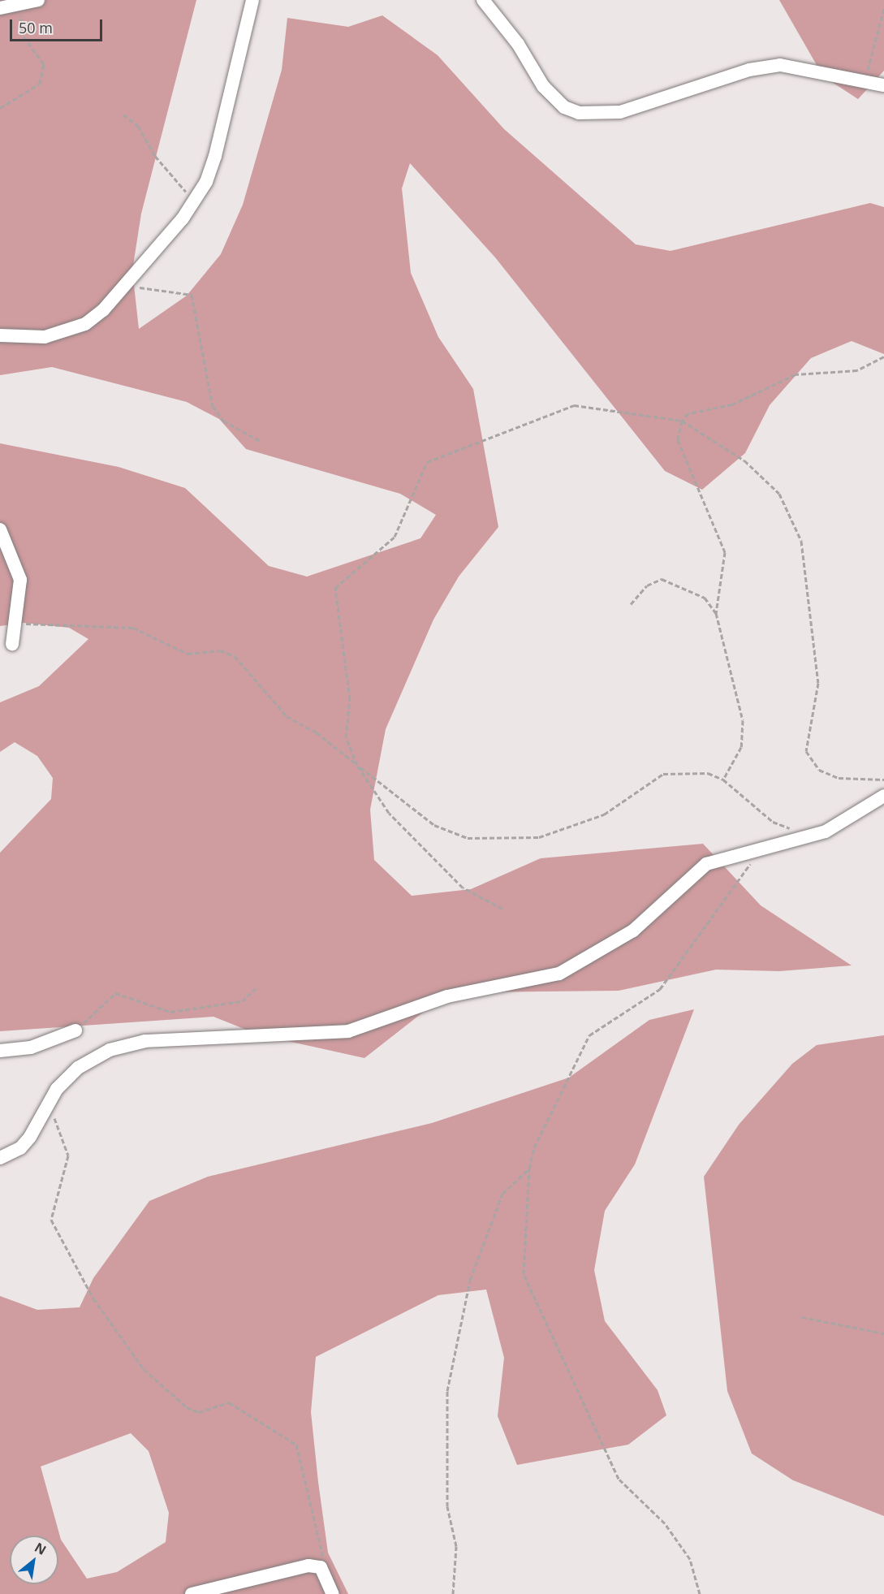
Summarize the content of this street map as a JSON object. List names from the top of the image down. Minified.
{"scale_bar":"50 m","north":"top right"}
